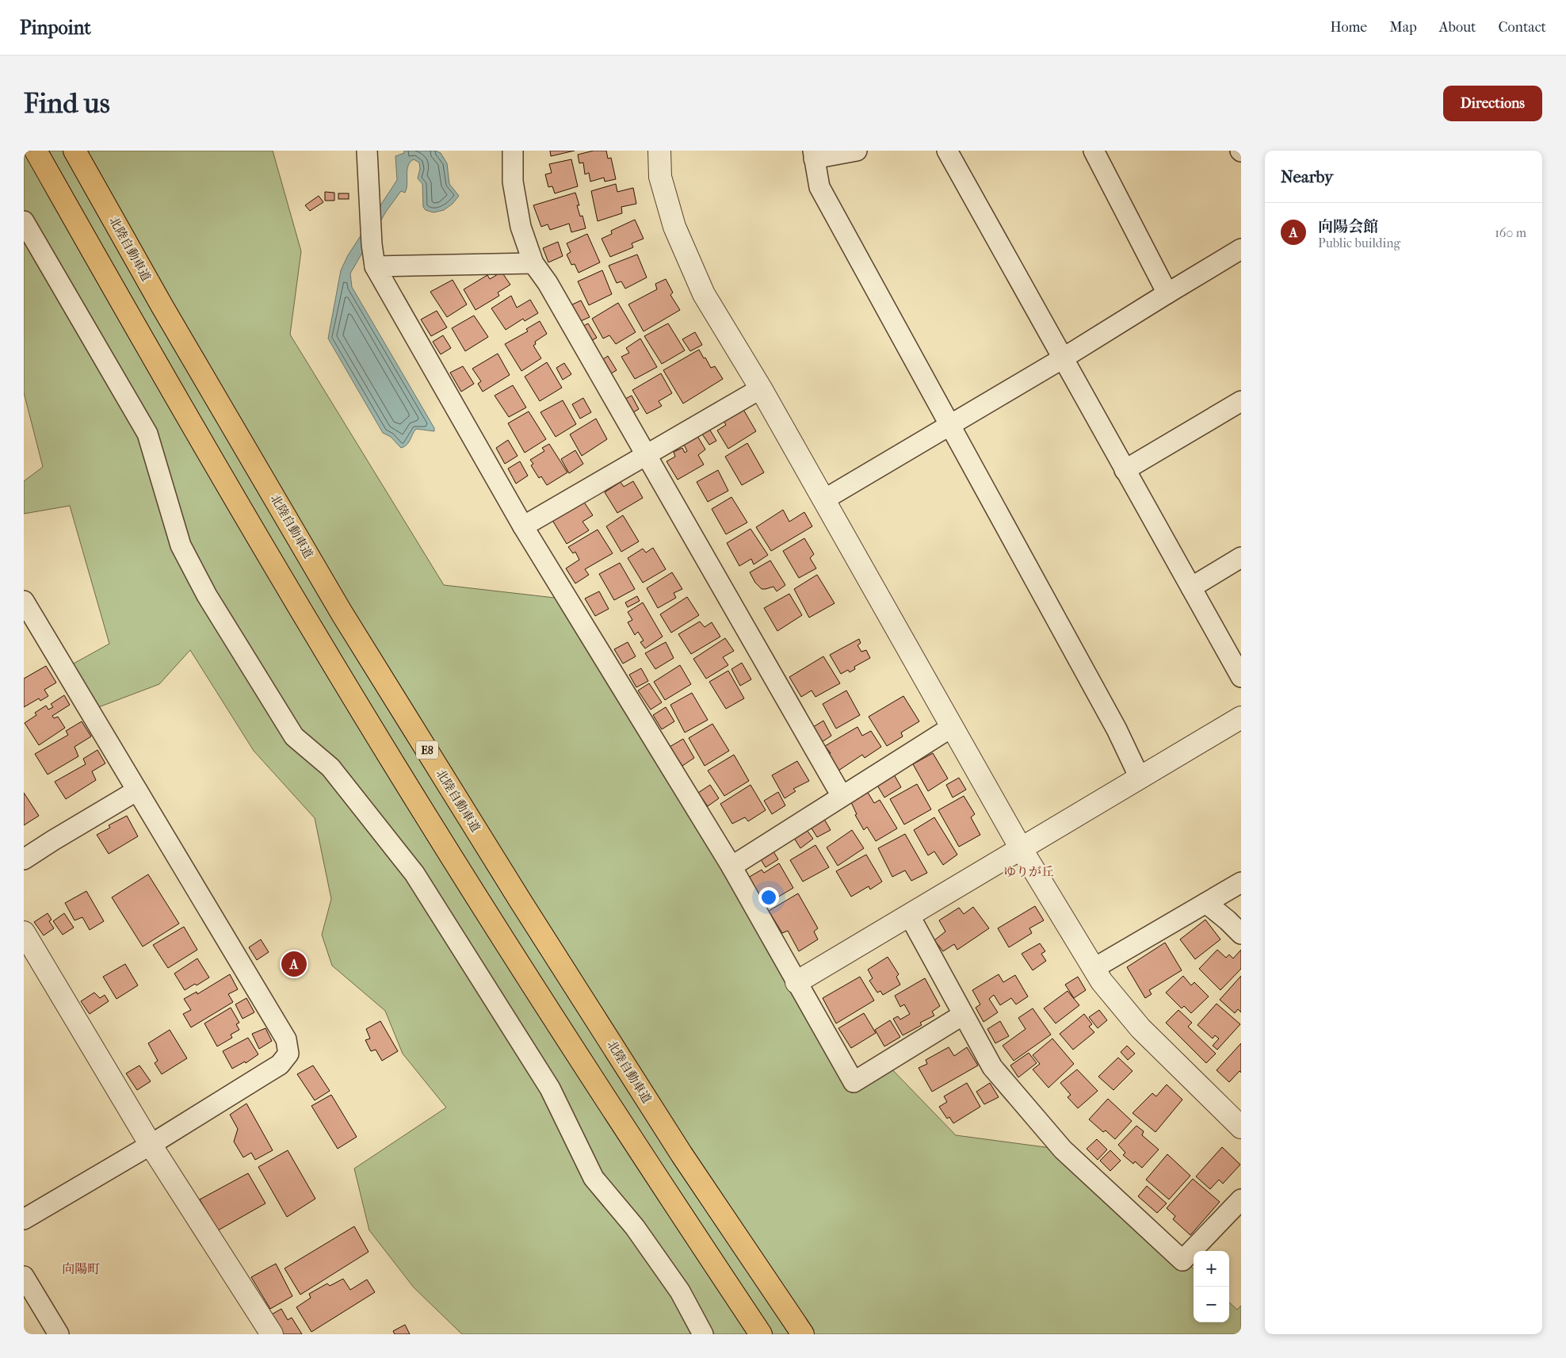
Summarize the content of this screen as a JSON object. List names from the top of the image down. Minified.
{"streets":{"highway":["北陸自動車道","E8"]},"districts":["ゆりが丘","向陽町"],"page":{"header":"Pinpoint","nav":["Home","Map","About","Contact"],"buttons":"Directions","title":"Find us","heading":"Nearby","list":[{"mark":"A","name":"向陽会館","note":"Public building","value":"160 m"}],"pins":"A","map_buttons":["+","−"]}}
